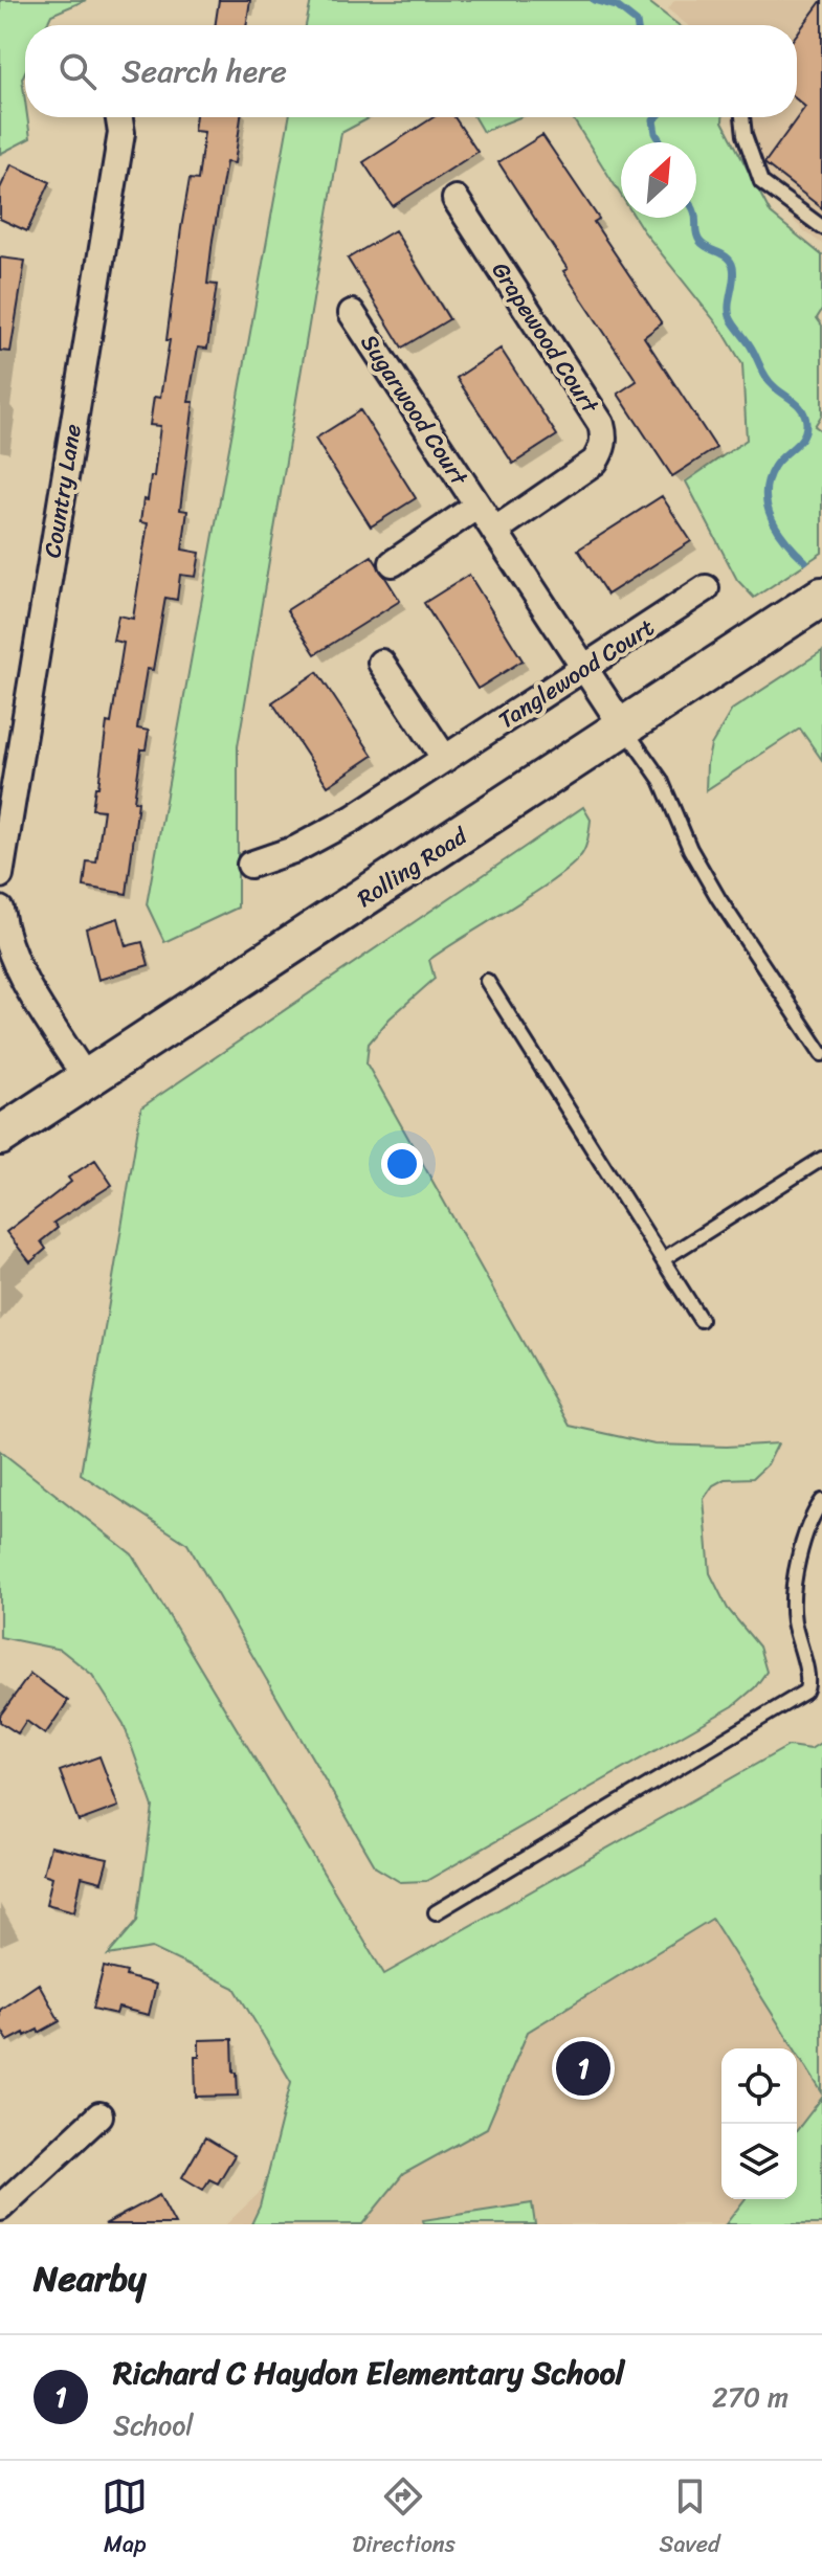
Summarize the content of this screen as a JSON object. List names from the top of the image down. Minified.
{"streets":{"street":["Grapewood Court","Sugarwood Court","Country Lane","Tanglewood Court","Rolling Road"]},"crossings":[["Grapewood Court","Sugarwood Court"],["Sugarwood Court","Tanglewood Court"],["Sugarwood Court","Rolling Road"]],"north":"top right","page":{"search":"Search here","pins":"1","heading":"Nearby","list":[{"mark":"1","name":"Richard C Haydon Elementary School","note":"School","value":"270 m"}],"nav":["Map","Directions","Saved"]}}
